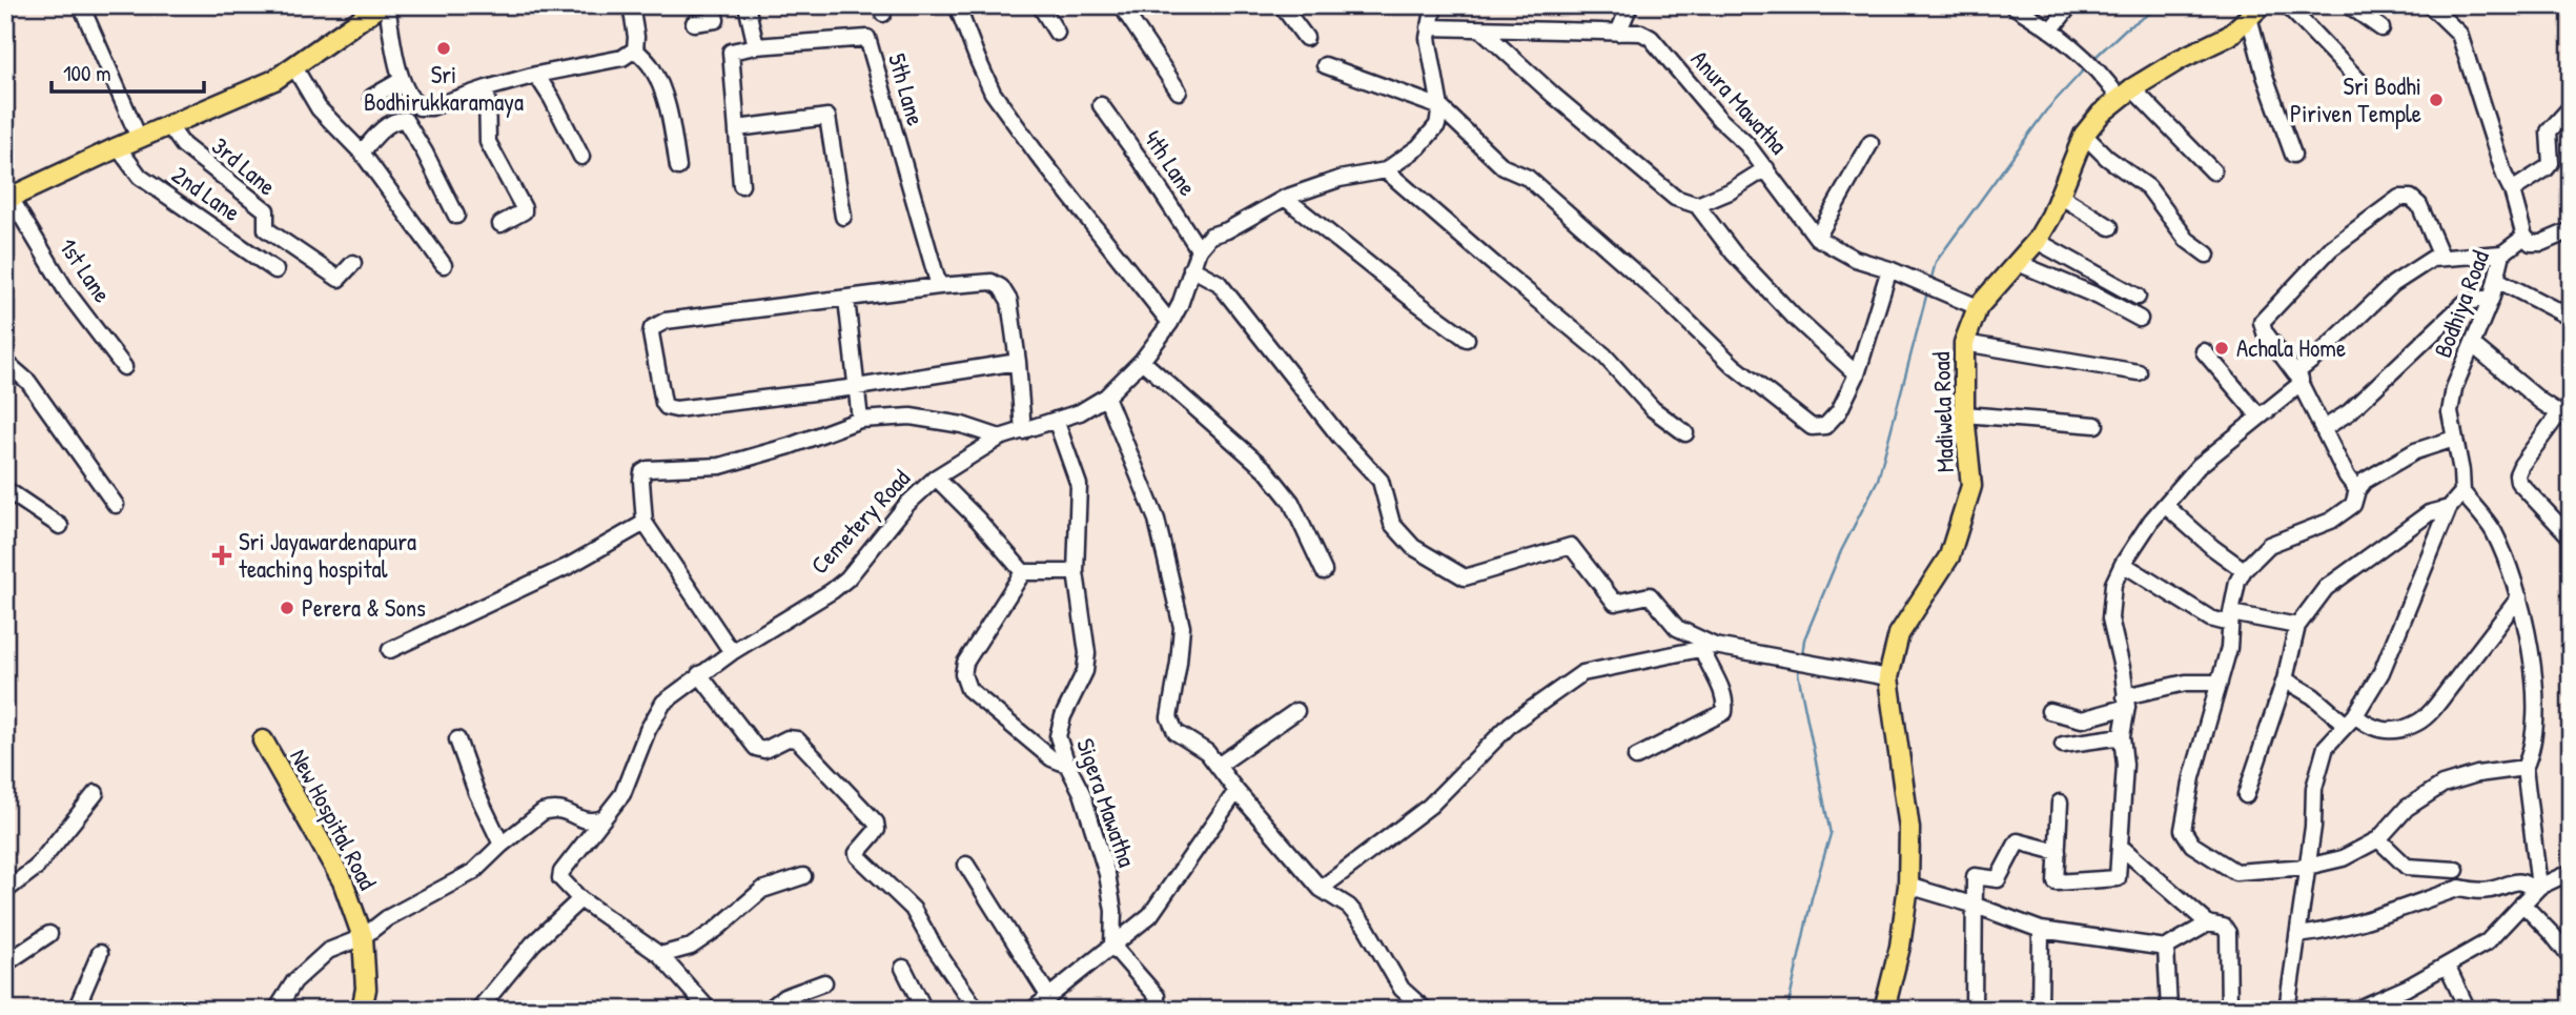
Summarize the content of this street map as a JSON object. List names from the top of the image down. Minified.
{"streets":{"main road":["Madiwela Road","New Hospital Road"],"street":["5th Lane","Anura Mawatha","4th Lane","3rd Lane","2nd Lane","1st Lane","Bodhiya Road","Cemetery Road","Sigera Mawatha"]},"crossings":[["Anura Mawatha","Madiwela Road"],["4th Lane","Cemetery Road"],["Cemetery Road","Sigera Mawatha"]],"places":{"other":["Sri Bodhirukkaramaya","Sri Bodhi Piriven Temple","Achala Home","Perera & Sons"],"health":["Sri Jayawardenapura teaching hospital"]},"scale_bar":"100 m"}
